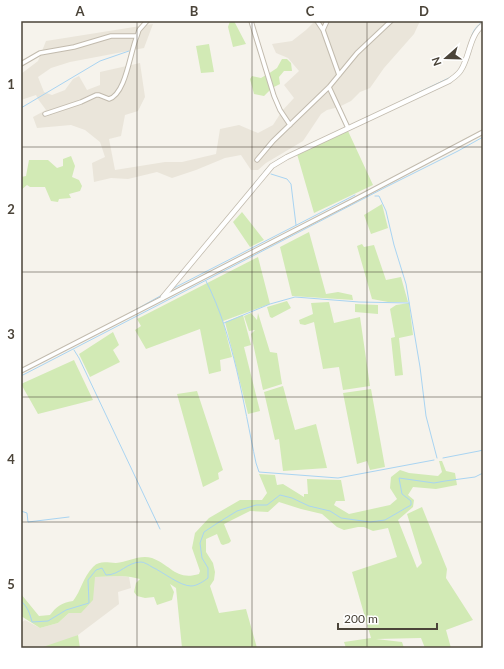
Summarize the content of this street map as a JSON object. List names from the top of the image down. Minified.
{"scale_bar":"200 m","north":"left","grid":{"columns":["A","B","C","D"],"rows":["1","2","3","4","5"]}}
